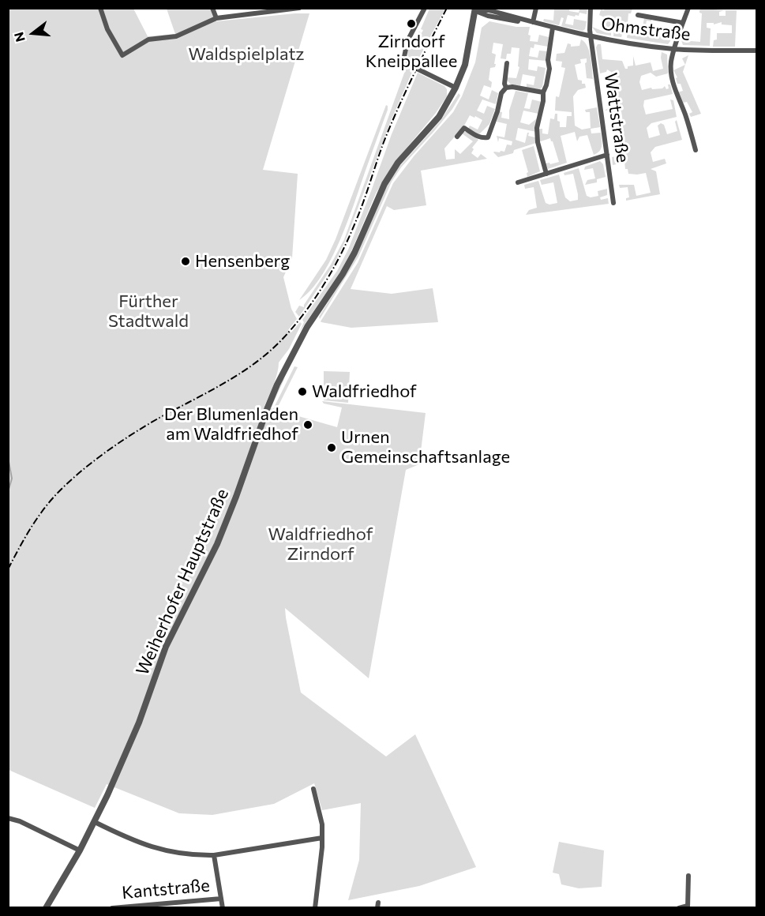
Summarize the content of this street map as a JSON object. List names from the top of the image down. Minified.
{"streets":{"street":["Ohmstraße","Wattstraße","Weiherhofer Hauptstraße","Kantstraße"]},"crossings":[["Ohmstraße","Wattstraße"],["Ohmstraße","Weiherhofer Hauptstraße"]],"parks":["Waldspielplatz","Fürther Stadtwald","Waldfriedhof Zirndorf"],"places":["Zirndorf Kneippallee","Hensenberg","Waldfriedhof","Der Blumenladen am Waldfriedhof","Urnen Gemeinschaftsanlage"],"north":"left"}
